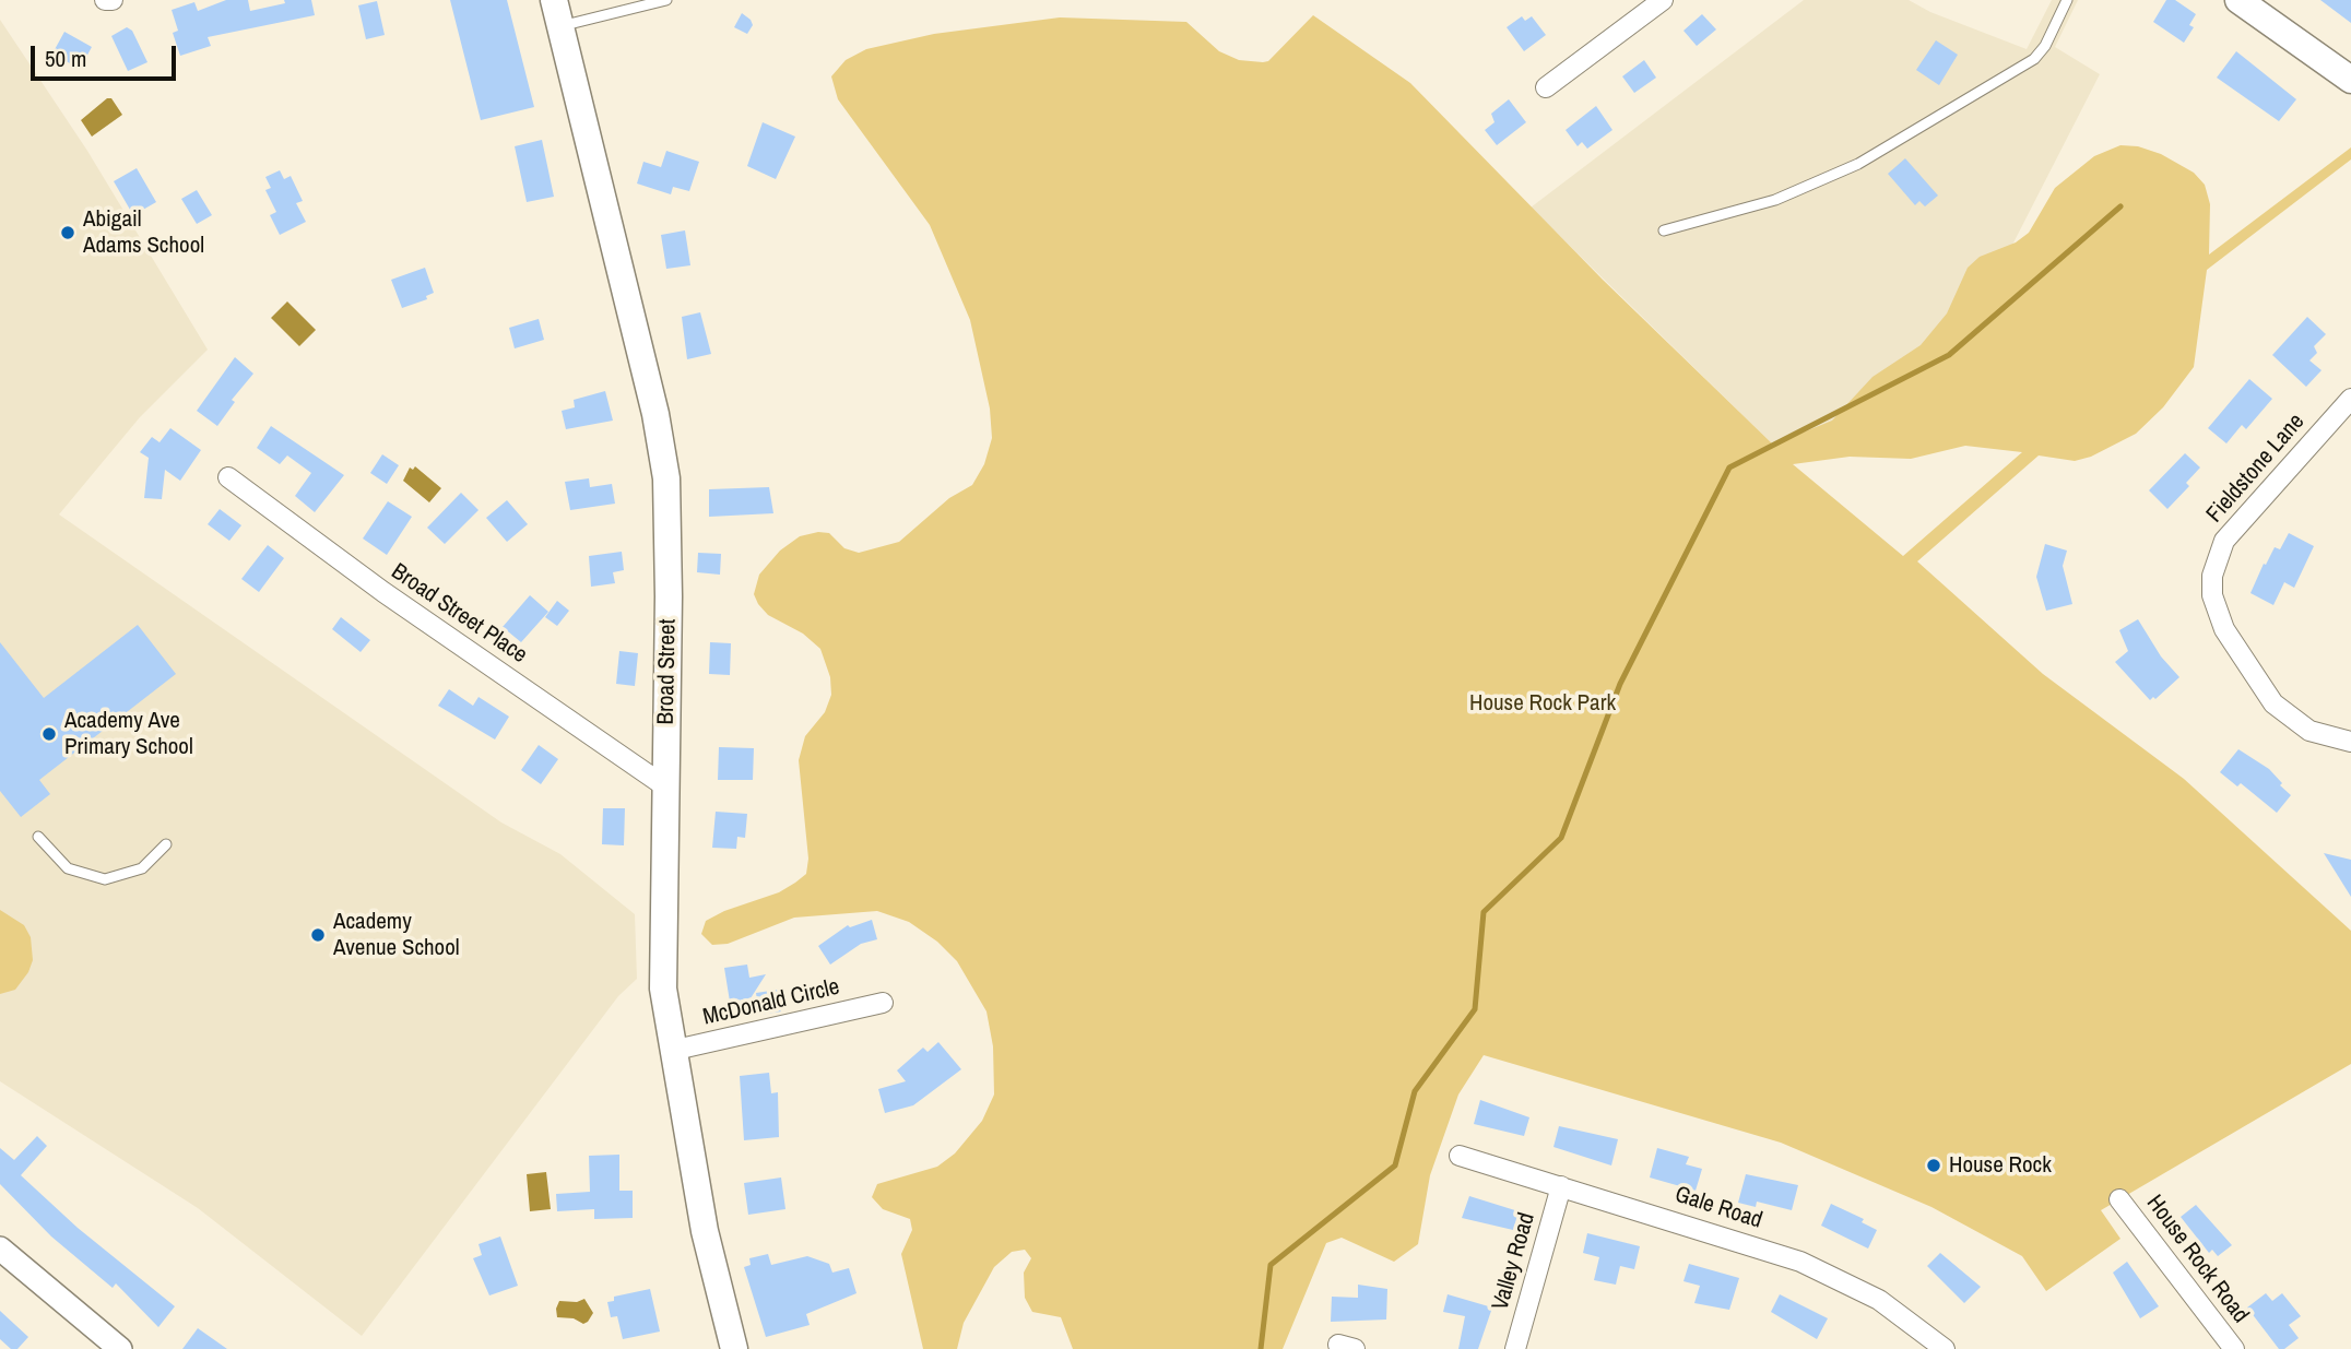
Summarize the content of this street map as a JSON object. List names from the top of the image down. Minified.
{"streets":{"main road":["Broad Street"],"street":["Fieldstone Lane","Broad Street Place","McDonald Circle","Gale Road","House Rock Road","Valley Road"]},"crossings":[["Broad Street Place","Broad Street"],["Broad Street","McDonald Circle"],["Gale Road","Valley Road"]],"parks":["House Rock Park"],"places":["Abigail Adams School","Academy Ave Primary School","Academy Avenue School","House Rock"],"scale_bar":"50 m"}
